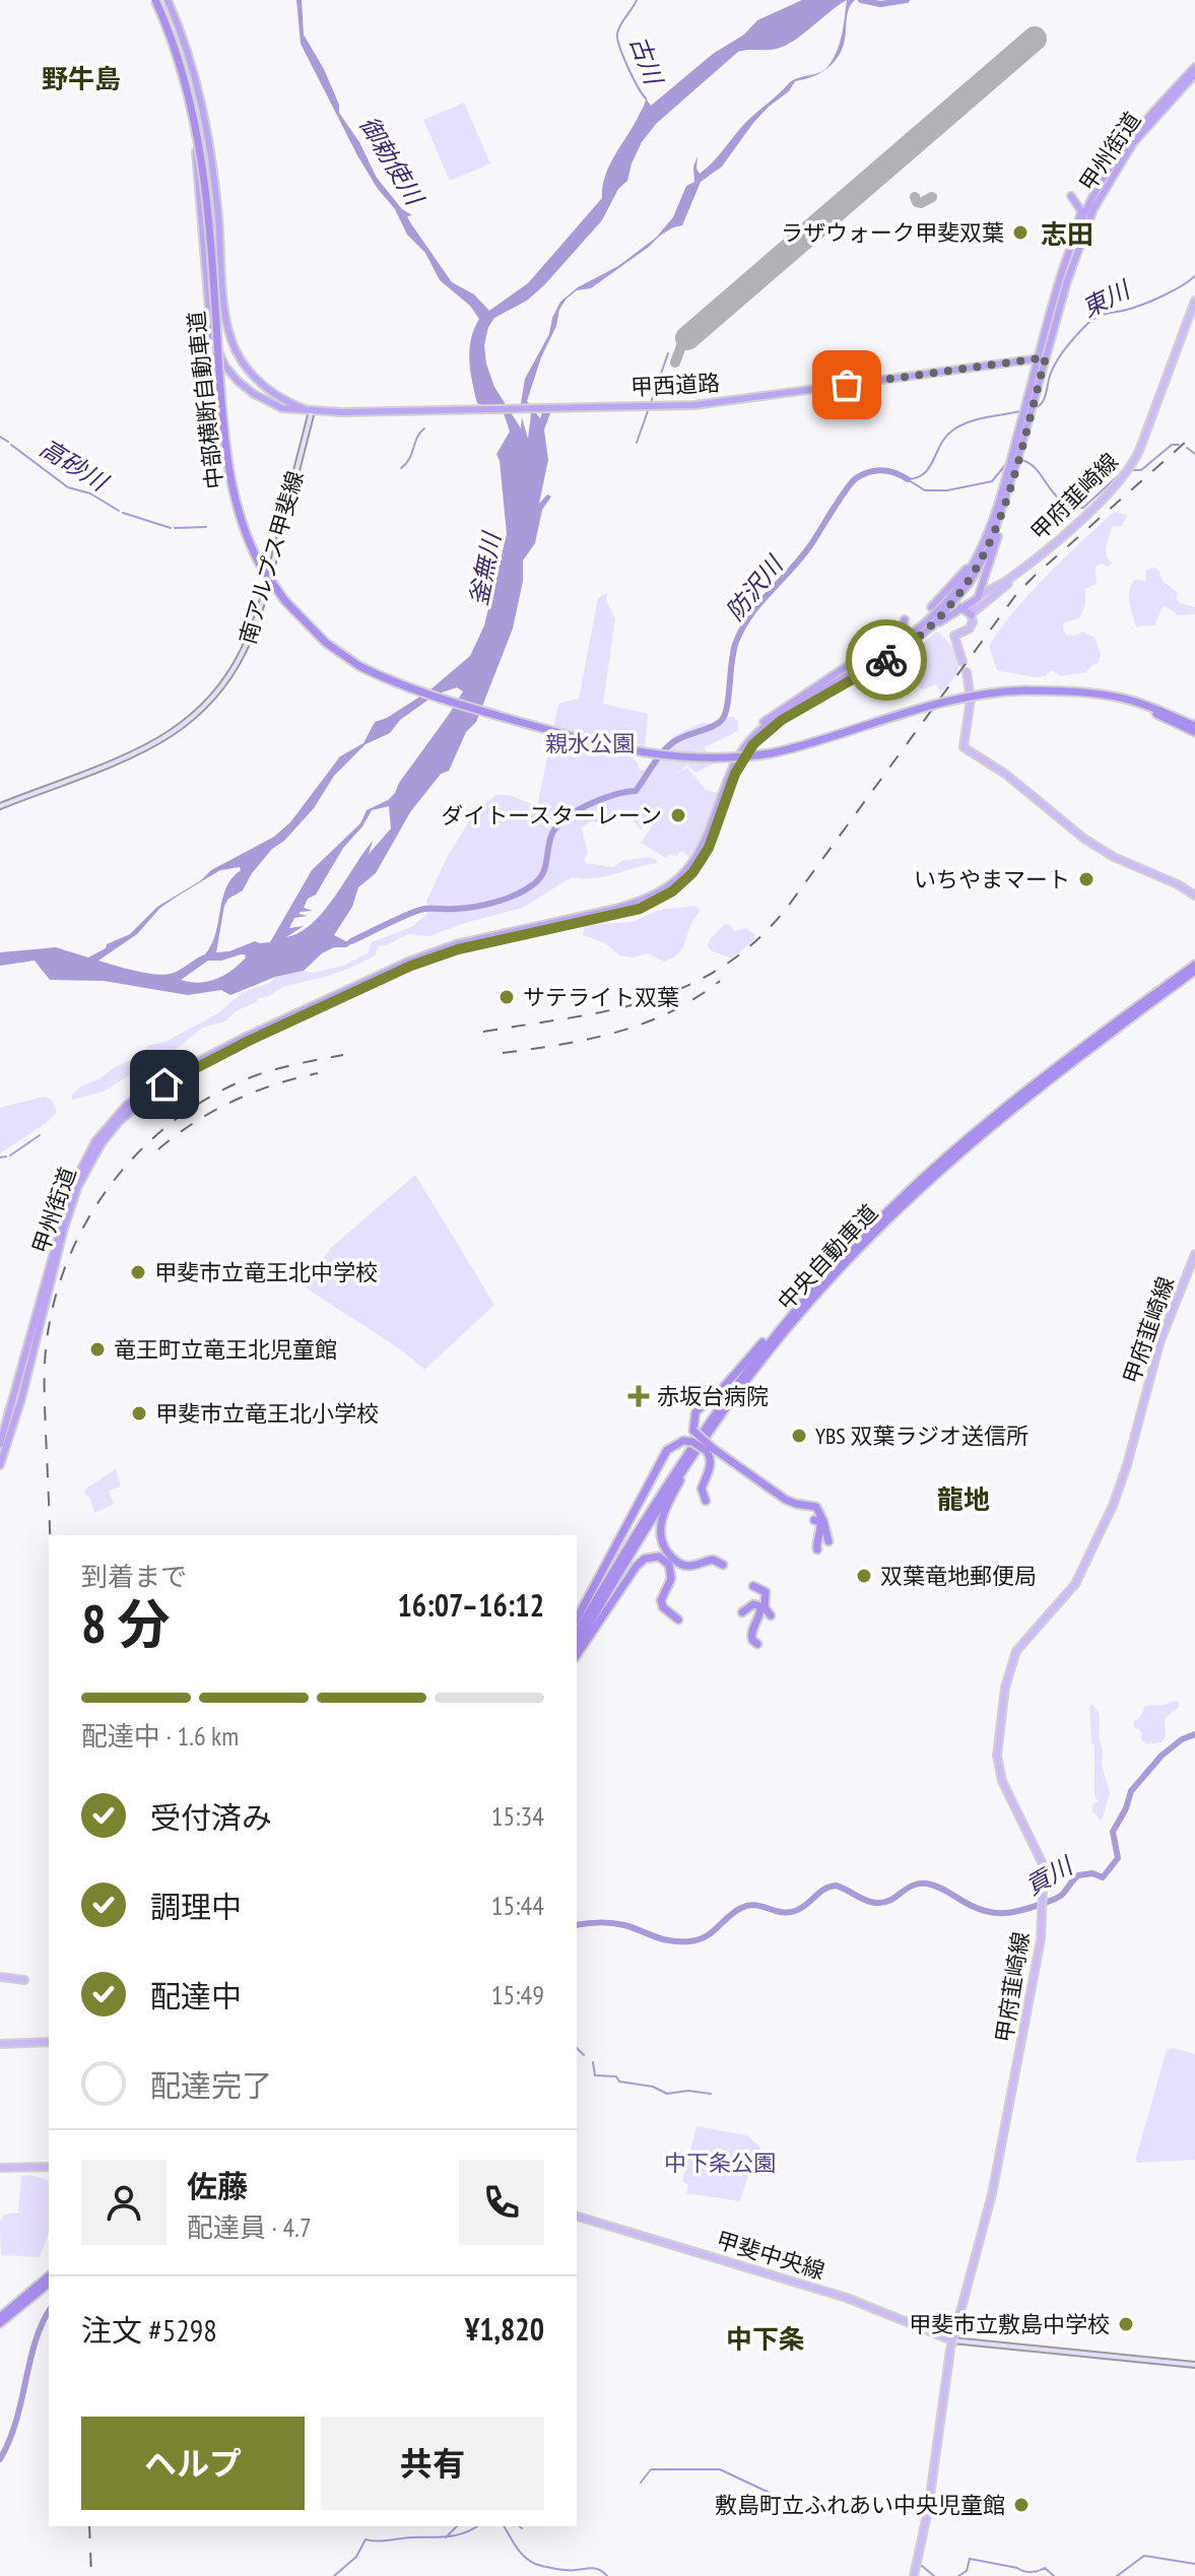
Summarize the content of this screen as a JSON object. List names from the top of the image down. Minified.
{"streets":{"highway":["甲州街道","甲西道路","中部横断自動車道","中央自動車道"],"main road":["甲府韮崎線","南アルプス甲斐線","甲斐中央線"]},"crossings":[["甲州街道","甲西道路"],["甲西道路","中部横断自動車道"],["甲西道路","南アルプス甲斐線"],["甲府韮崎線","甲斐中央線"]],"districts":["野牛島","志田","龍地","中下条"],"water":["古川","御勅使川","東川","高砂川","釜無川","防沢川","貢川"],"parks":["親水公園","中下条公園"],"places":{"other":["ラザウォーク甲斐双葉","ダイトースターレーン","いちやまマート","サテライト双葉","甲斐市立竜王北中学校","竜王町立竜王北児童館","甲斐市立竜王北小学校","YBS 双葉ラジオ送信所","双葉竜地郵便局","甲斐市立敷島中学校","敷島町立ふれあい中央児童館"],"health":["赤坂台病院"]},"page":{"heading":["8 分","到着まで","16:07–16:12"],"panel":["佐藤","配達員 · 4.7","注文 #5298","¥1,820"],"bar":"配達中 · 1.6 km","list":[["受付済み","15:34"],["調理中","15:44"],["配達中","15:49"],"配達完了"],"buttons":["ヘルプ","共有"]}}
